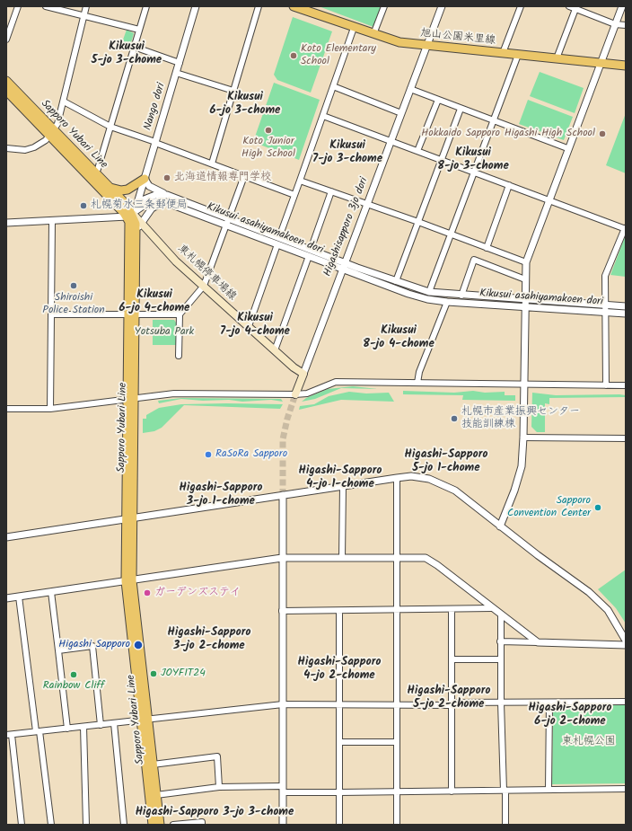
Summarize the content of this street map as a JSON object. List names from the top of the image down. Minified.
{"streets":{"main road":["旭山公園米里線","Sapporo Yubari Line","Higashisapporo 3jo dori","東札幌停車場線"],"street":["Nango dori","Kikusui asahiyamakoen dori"]},"crossings":[["旭山公園米里線","Higashisapporo 3jo dori"],["Nango dori","Sapporo Yubari Line"],["Nango dori","Kikusui asahiyamakoen dori"],["Sapporo Yubari Line","Kikusui asahiyamakoen dori"],["Sapporo Yubari Line","東札幌停車場線"],["Higashisapporo 3jo dori","Kikusui asahiyamakoen dori"],["Higashisapporo 3jo dori","東札幌停車場線"]],"districts":["Kikusui 5-jo 3-chome","Kikusui 6-jo 3-chome","Kikusui 7-jo 3-chome","Kikusui 8-jo 3-chome","Kikusui 6-jo 4-chome","Kikusui 7-jo 4-chome","Kikusui 8-jo 4-chome","Higashi-Sapporo 5-jo 1-chome","Higashi-Sapporo 4-jo 1-chome","Higashi-Sapporo 3-jo 1-chome","Higashi-Sapporo 3-jo 2-chome","Higashi-Sapporo 4-jo 2-chome","Higashi-Sapporo 5-jo 2-chome","Higashi-Sapporo 6-jo 2-chome","Higashi-Sapporo 3-jo 3-chome"],"parks":["Yotsuba Park","東札幌公園"],"places":["Koto Elementary School","Koto Junior High School","Hokkaido Sapporo Higashi High School","北海道情報専門学校","札幌菊水三条郵便局","Shiroishi Police Station","札幌市産業振興センター 技能訓練棟","RaSoRa Sapporo","Sapporo Convention Center","ガーデンズステイ","Higashi Sapporo","JOYFIT24","Rainbow Cliff"]}
